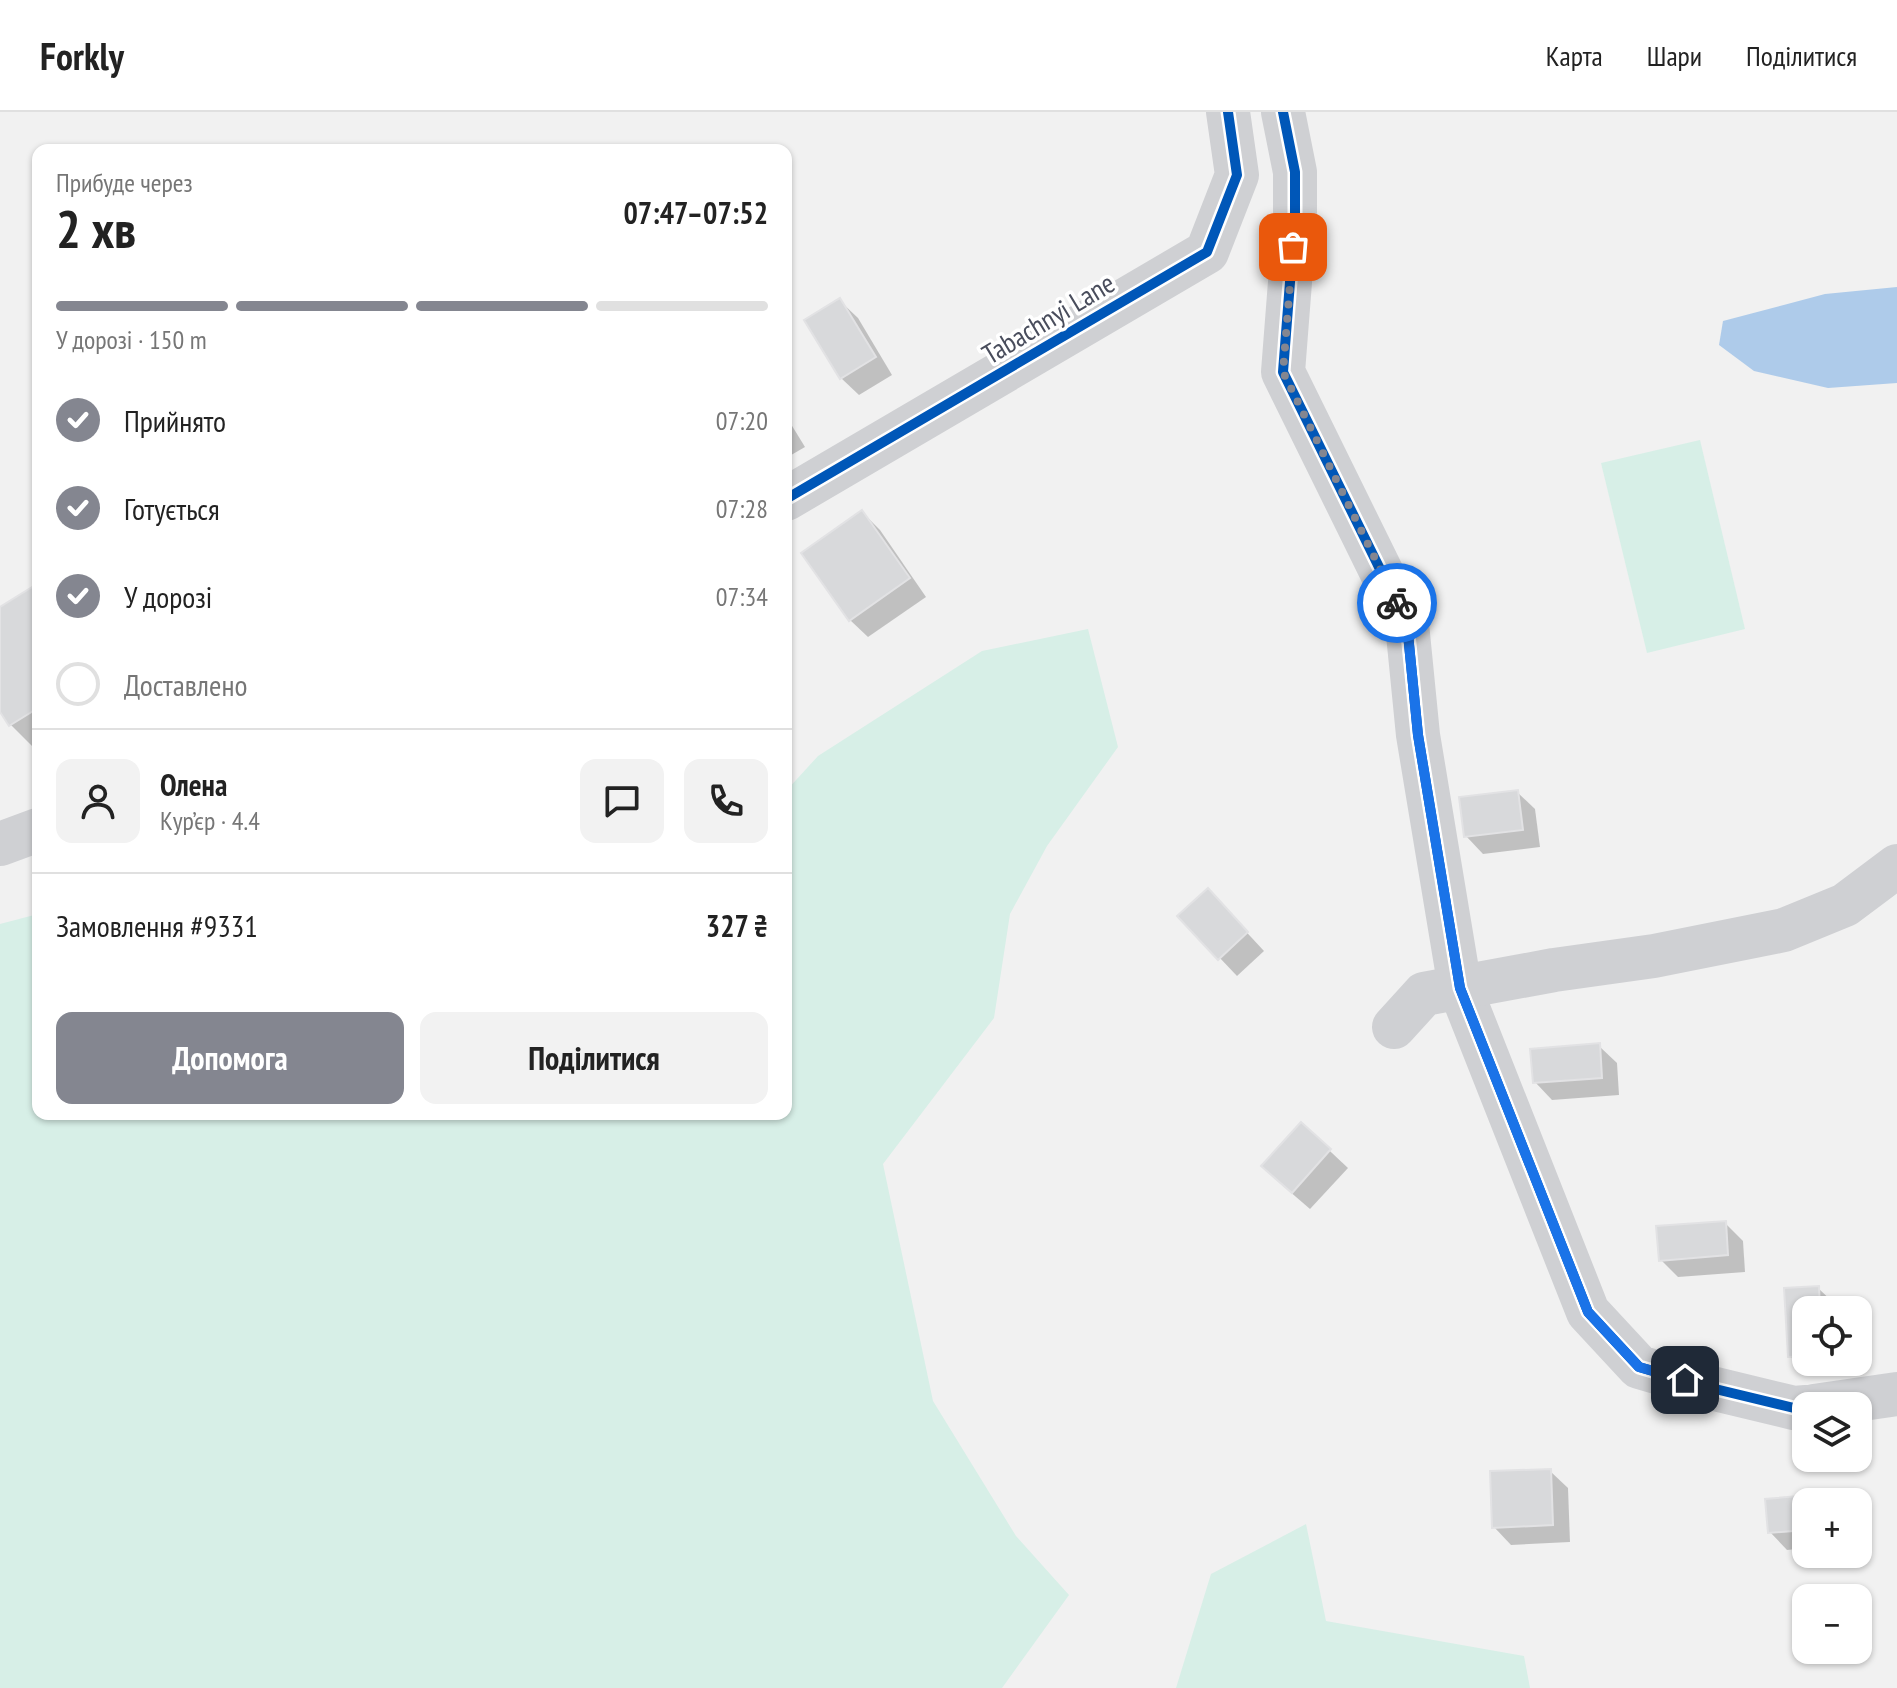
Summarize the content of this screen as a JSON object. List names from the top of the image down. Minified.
{"streets":{"street":["Tabachnyi Lane"]},"page":{"header":"Forkly","nav":["Карта","Шари","Поділитися"],"heading":["2 хв","Прибуде через","07:47–07:52"],"panel":["Олена","Кур’єр · 4.4","Замовлення #9331","327 ₴"],"bar":"У дорозі · 150 m","list":[["Прийнято","07:20"],["Готується","07:28"],["У дорозі","07:34"],"Доставлено"],"buttons":["Допомога","Поділитися"],"map_buttons":["+","−"]}}
